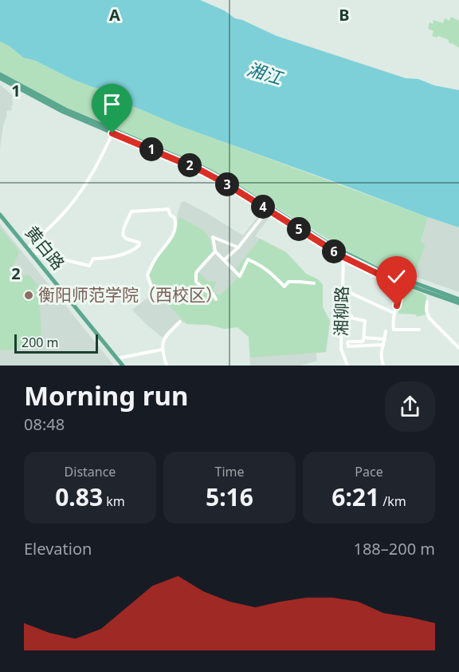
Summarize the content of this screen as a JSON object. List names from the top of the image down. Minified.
{"streets":{"main road":["黄白路"],"street":["湘柳路"]},"water":["湘江"],"places":["衡阳师范学院（西校区）"],"scale_bar":"200 m","page":{"pins":["1","2","3","4","5","6"],"scale":"200 m","heading":["Morning run","08:48"],"stats":[["Distance","0.83 km"],["Time","5:16"],["Pace","6:21 /km"]],"chart":["Elevation","188–200 m"]},"grid":{"columns":["A","B"],"rows":["1","2"]}}
